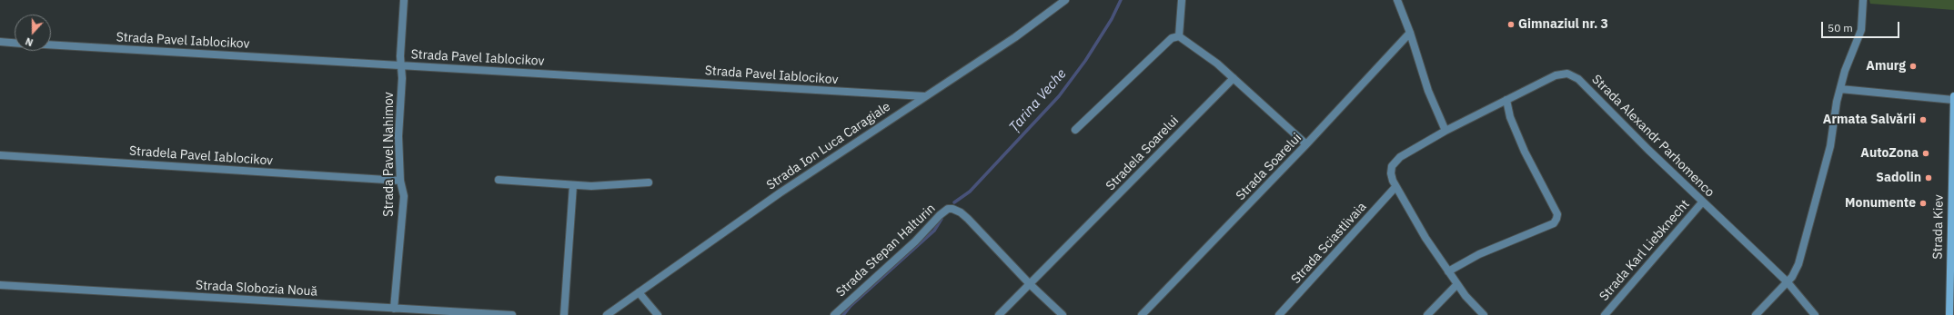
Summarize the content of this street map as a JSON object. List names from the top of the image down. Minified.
{"streets":{"main road":["Strada Kiev"],"street":["Strada Pavel Iablocikov","Strada Alexandr Parhomenco","Strada Ion Luca Caragiale","Stradela Soarelui","Strada Pavel Nahimov","Stradela Pavel Iablocikov","Strada Soarelui","Strada Sciastlivaia","Strada Stepan Halturin","Strada Karl Liebknecht","Strada Slobozia Nouă"]},"crossings":[["Strada Pavel Iablocikov","Strada Ion Luca Caragiale"],["Strada Pavel Iablocikov","Strada Pavel Nahimov"],["Strada Alexandr Parhomenco","Strada Sciastlivaia"],["Strada Alexandr Parhomenco","Strada Karl Liebknecht"],["Stradela Soarelui","Strada Stepan Halturin"],["Strada Pavel Nahimov","Stradela Pavel Iablocikov"],["Strada Pavel Nahimov","Strada Slobozia Nouă"]],"water":["Țarina Veche"],"places":["Gimnaziul nr. 3","Amurg","Armata Salvării","AutoZona","Sadolin","Monumente"],"scale_bar":"50 m","north":"bottom"}
